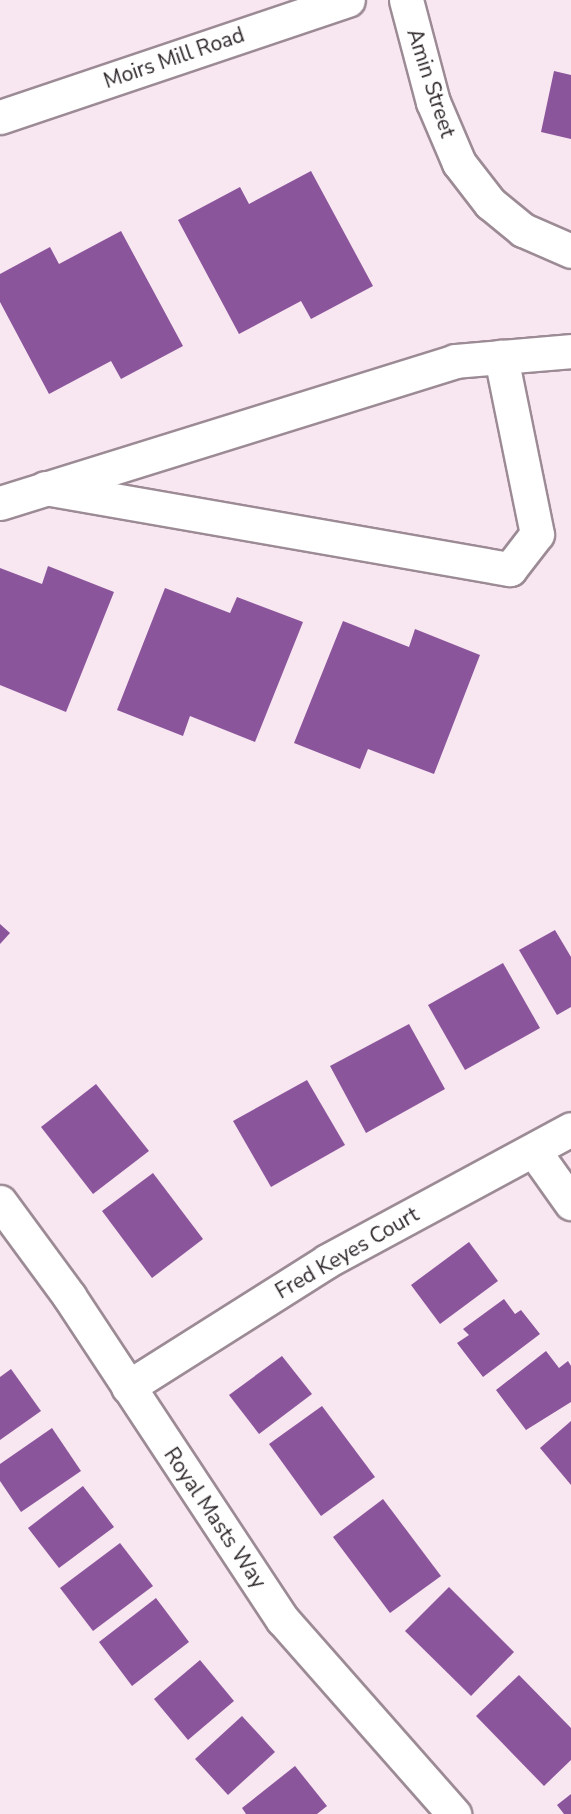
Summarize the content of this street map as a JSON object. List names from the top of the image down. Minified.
{"streets":{"street":["Moirs Mill Road","Amin Street","Fred Keyes Court","Royal Masts Way"]},"crossings":[["Fred Keyes Court","Royal Masts Way"]]}
